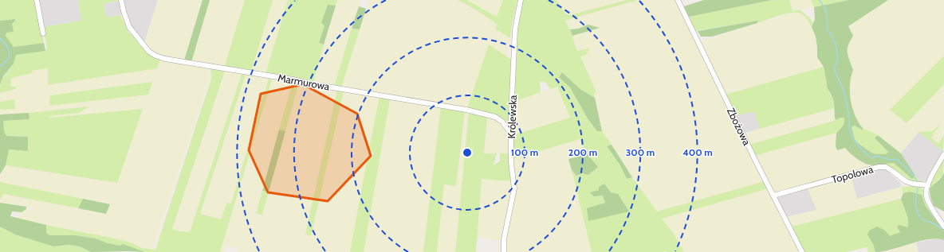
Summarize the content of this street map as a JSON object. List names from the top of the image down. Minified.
{"streets":{"street":["Marmurowa","Królewska","Zbożowa","Topolowa"]},"crossings":[["Marmurowa","Królewska"],["Zbożowa","Topolowa"]],"rings":["100 m","200 m","300 m","400 m"]}
